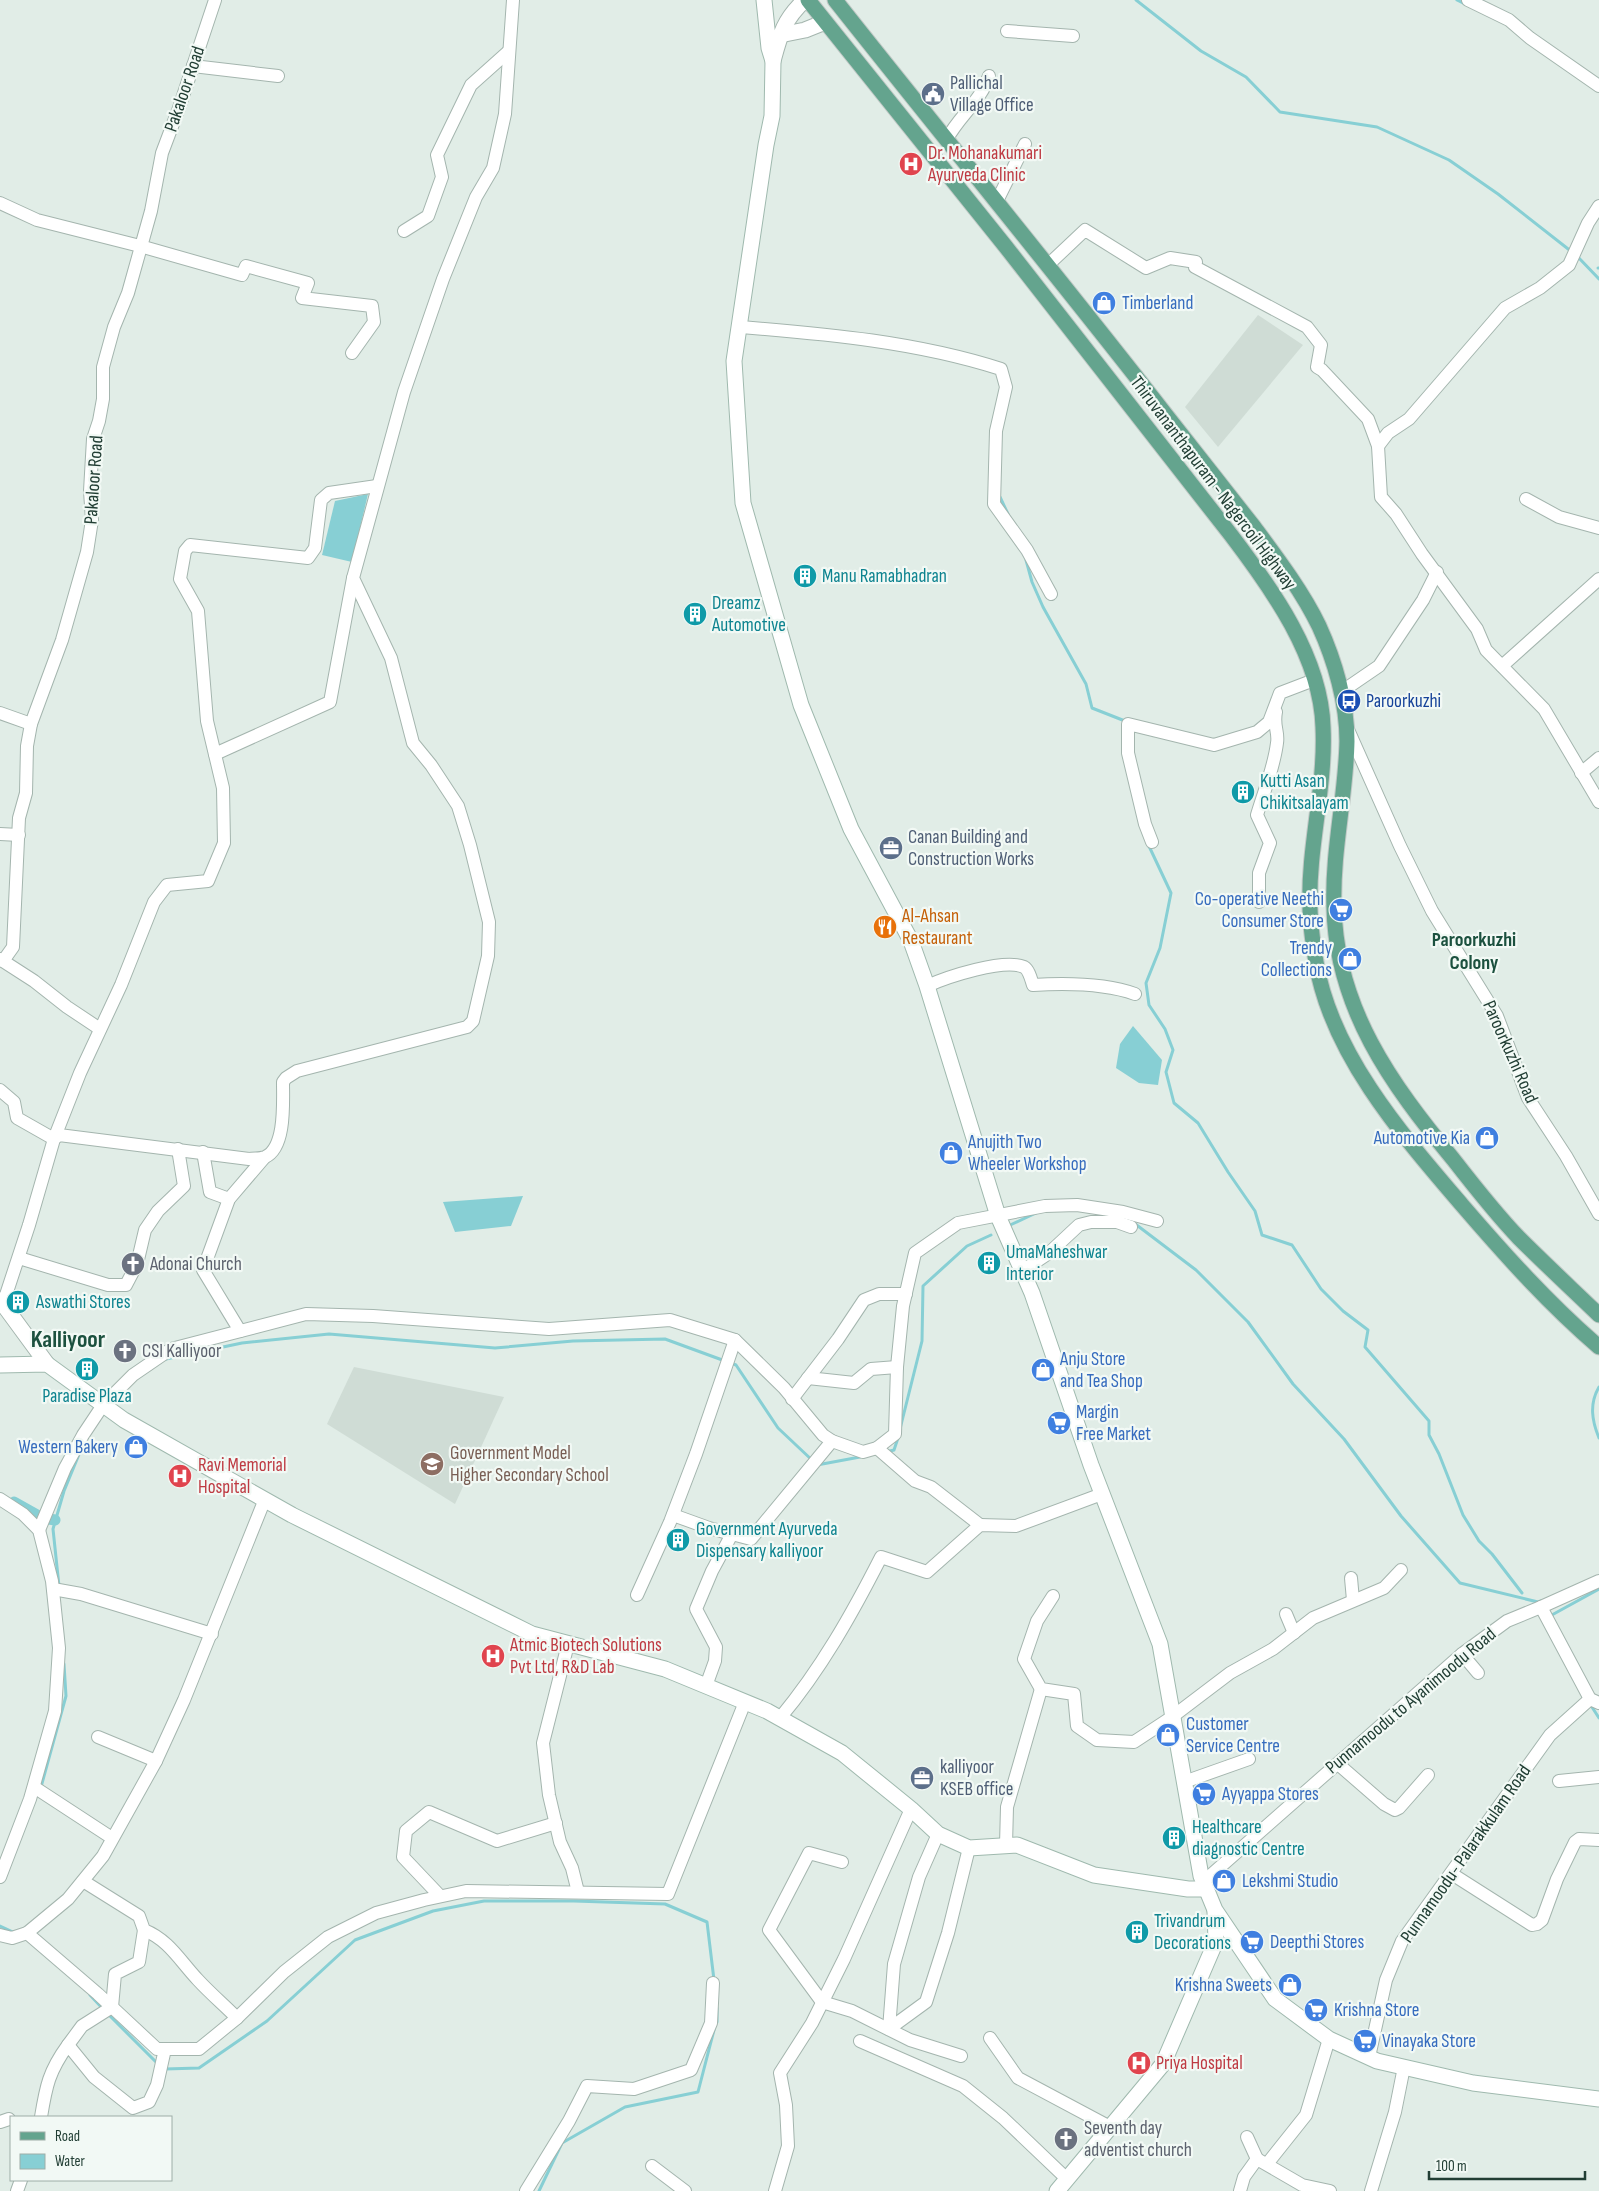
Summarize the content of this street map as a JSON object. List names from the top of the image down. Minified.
{"streets":{"main road":["Thiruvananthapuram - Nagercoil Highway"],"street":["Pakaloor Road","Paroorkuzhi Road","Punnamoodu to Ayanimoodu Road","Punnamoodu- Palarakkulam Road"]},"crossings":[["Thiruvananthapuram - Nagercoil Highway","Paroorkuzhi Road"]],"districts":["Paroorkuzhi Colony","Kalliyoor"],"places":{"public building":["Pallichal Village Office"],"hospital":["Dr. Mohanakumari Ayurveda Clinic","Ravi Memorial Hospital","Atmic Biotech Solutions Pvt Ltd, R&D Lab","Priya Hospital"],"shop":["Timberland","Trendy Collections","Automotive Kia","Anujith Two Wheeler Workshop","Anju Store and Tea Shop","Western Bakery","Customer Service Centre","Lekshmi Studio","Krishna Sweets"],"building":["Manu Ramabhadran","Dreamz Automotive","Kutti Asan Chikitsalayam","UmaMaheshwar Interior","Aswathi Stores","Paradise Plaza","Government Ayurveda Dispensary kalliyoor","Healthcare diagnostic Centre","Trivandrum Decorations"],"bus stop":["Paroorkuzhi"],"office":["Canan Building and Construction Works","kalliyoor KSEB office"],"supermarket":["Co-operative Neethi Consumer Store","Margin Free Market","Ayyappa Stores","Deepthi Stores","Krishna Store","Vinayaka Store"],"restaurant":["Al-Ahsan Restaurant"],"church":["Adonai Church","CSI Kalliyoor","Seventh day adventist church"],"school or university":["Government Model Higher Secondary School"]},"legend":["Road","Water"],"scale_bar":"100 m"}
